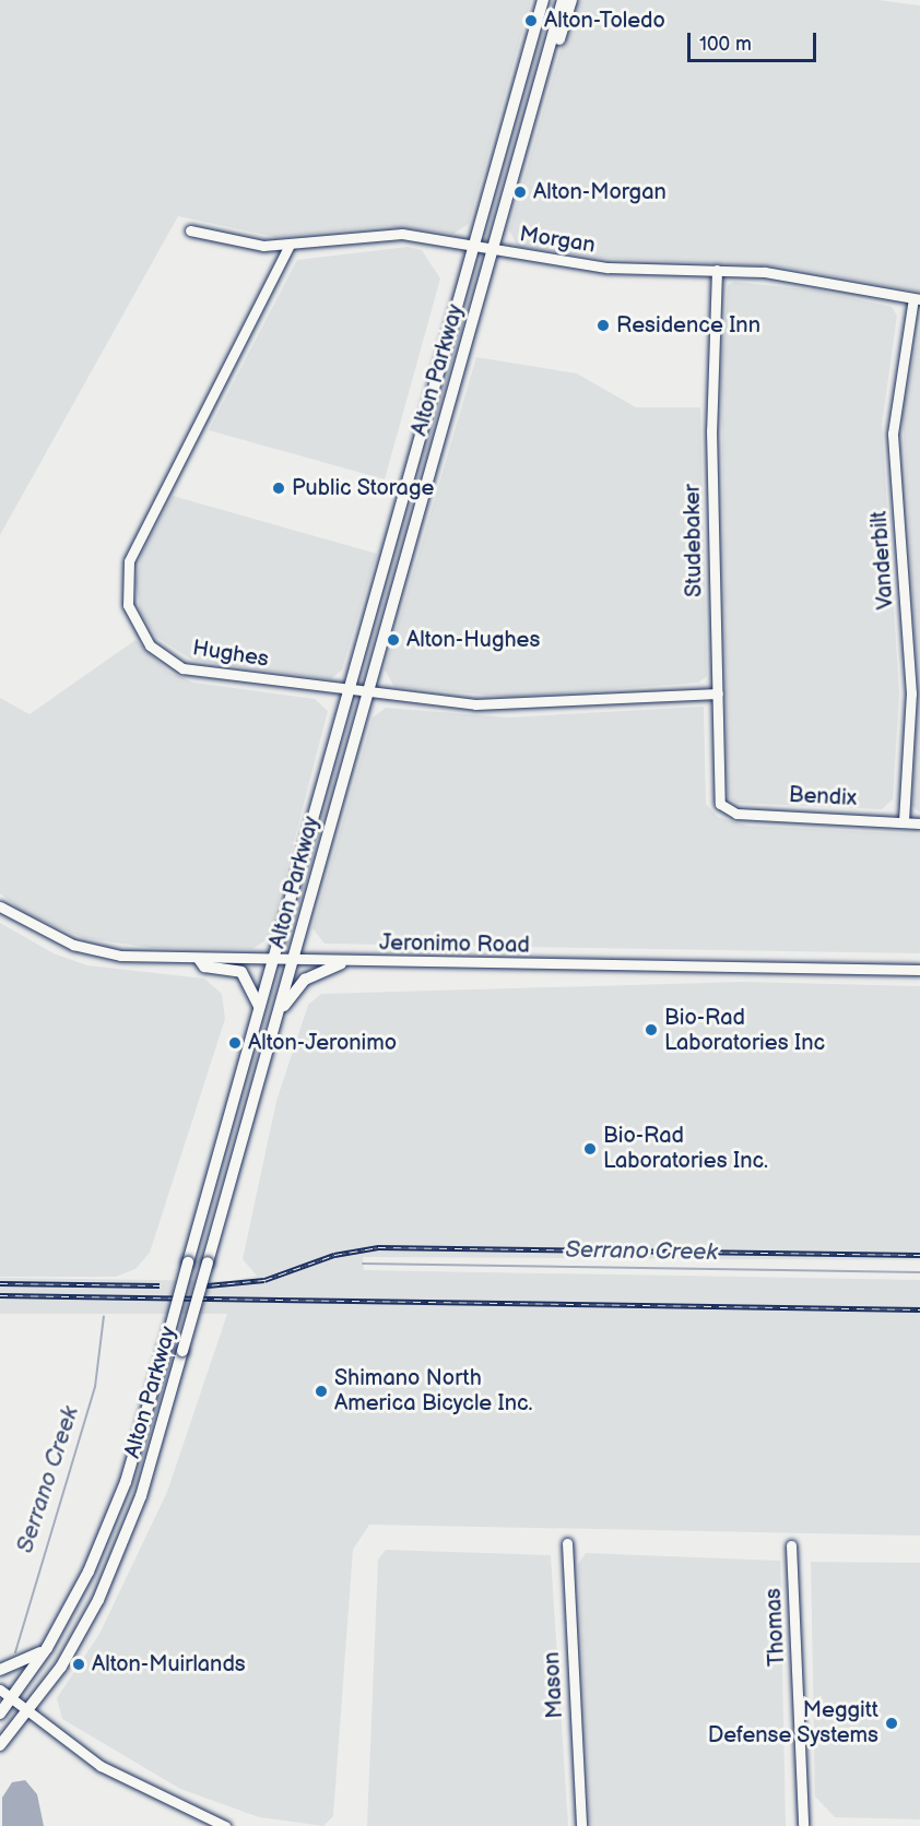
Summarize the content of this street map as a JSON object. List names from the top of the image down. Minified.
{"streets":{"main road":["Alton Parkway"],"street":["Morgan","Studebaker","Vanderbilt","Hughes","Bendix","Jeronimo Road","Thomas","Mason"]},"crossings":[["Morgan","Alton Parkway"],["Morgan","Studebaker"],["Morgan","Vanderbilt"],["Morgan","Hughes"],["Alton Parkway","Hughes"],["Alton Parkway","Jeronimo Road"],["Studebaker","Hughes"],["Studebaker","Bendix"],["Vanderbilt","Bendix"]],"water":["Serrano Creek"],"places":["Alton-Toledo","Alton-Morgan","Residence Inn","Public Storage","Alton-Hughes","Bio-Rad Laboratories Inc","Alton-Jeronimo","Bio-Rad Laboratories Inc.","Shimano North America Bicycle Inc.","Alton-Muirlands","Meggitt Defense Systems"],"scale_bar":"100 m"}
